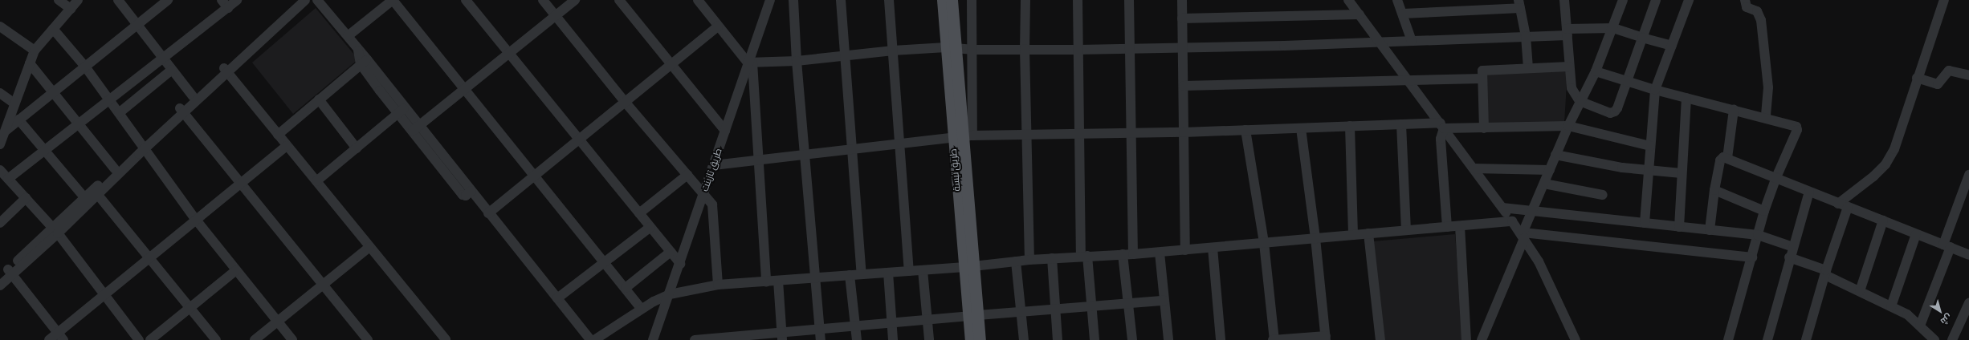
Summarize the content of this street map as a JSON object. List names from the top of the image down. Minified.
{"streets":{"main road":["طريق تبسة"],"street":["طريق تازبنت"]},"north":"bottom right"}
